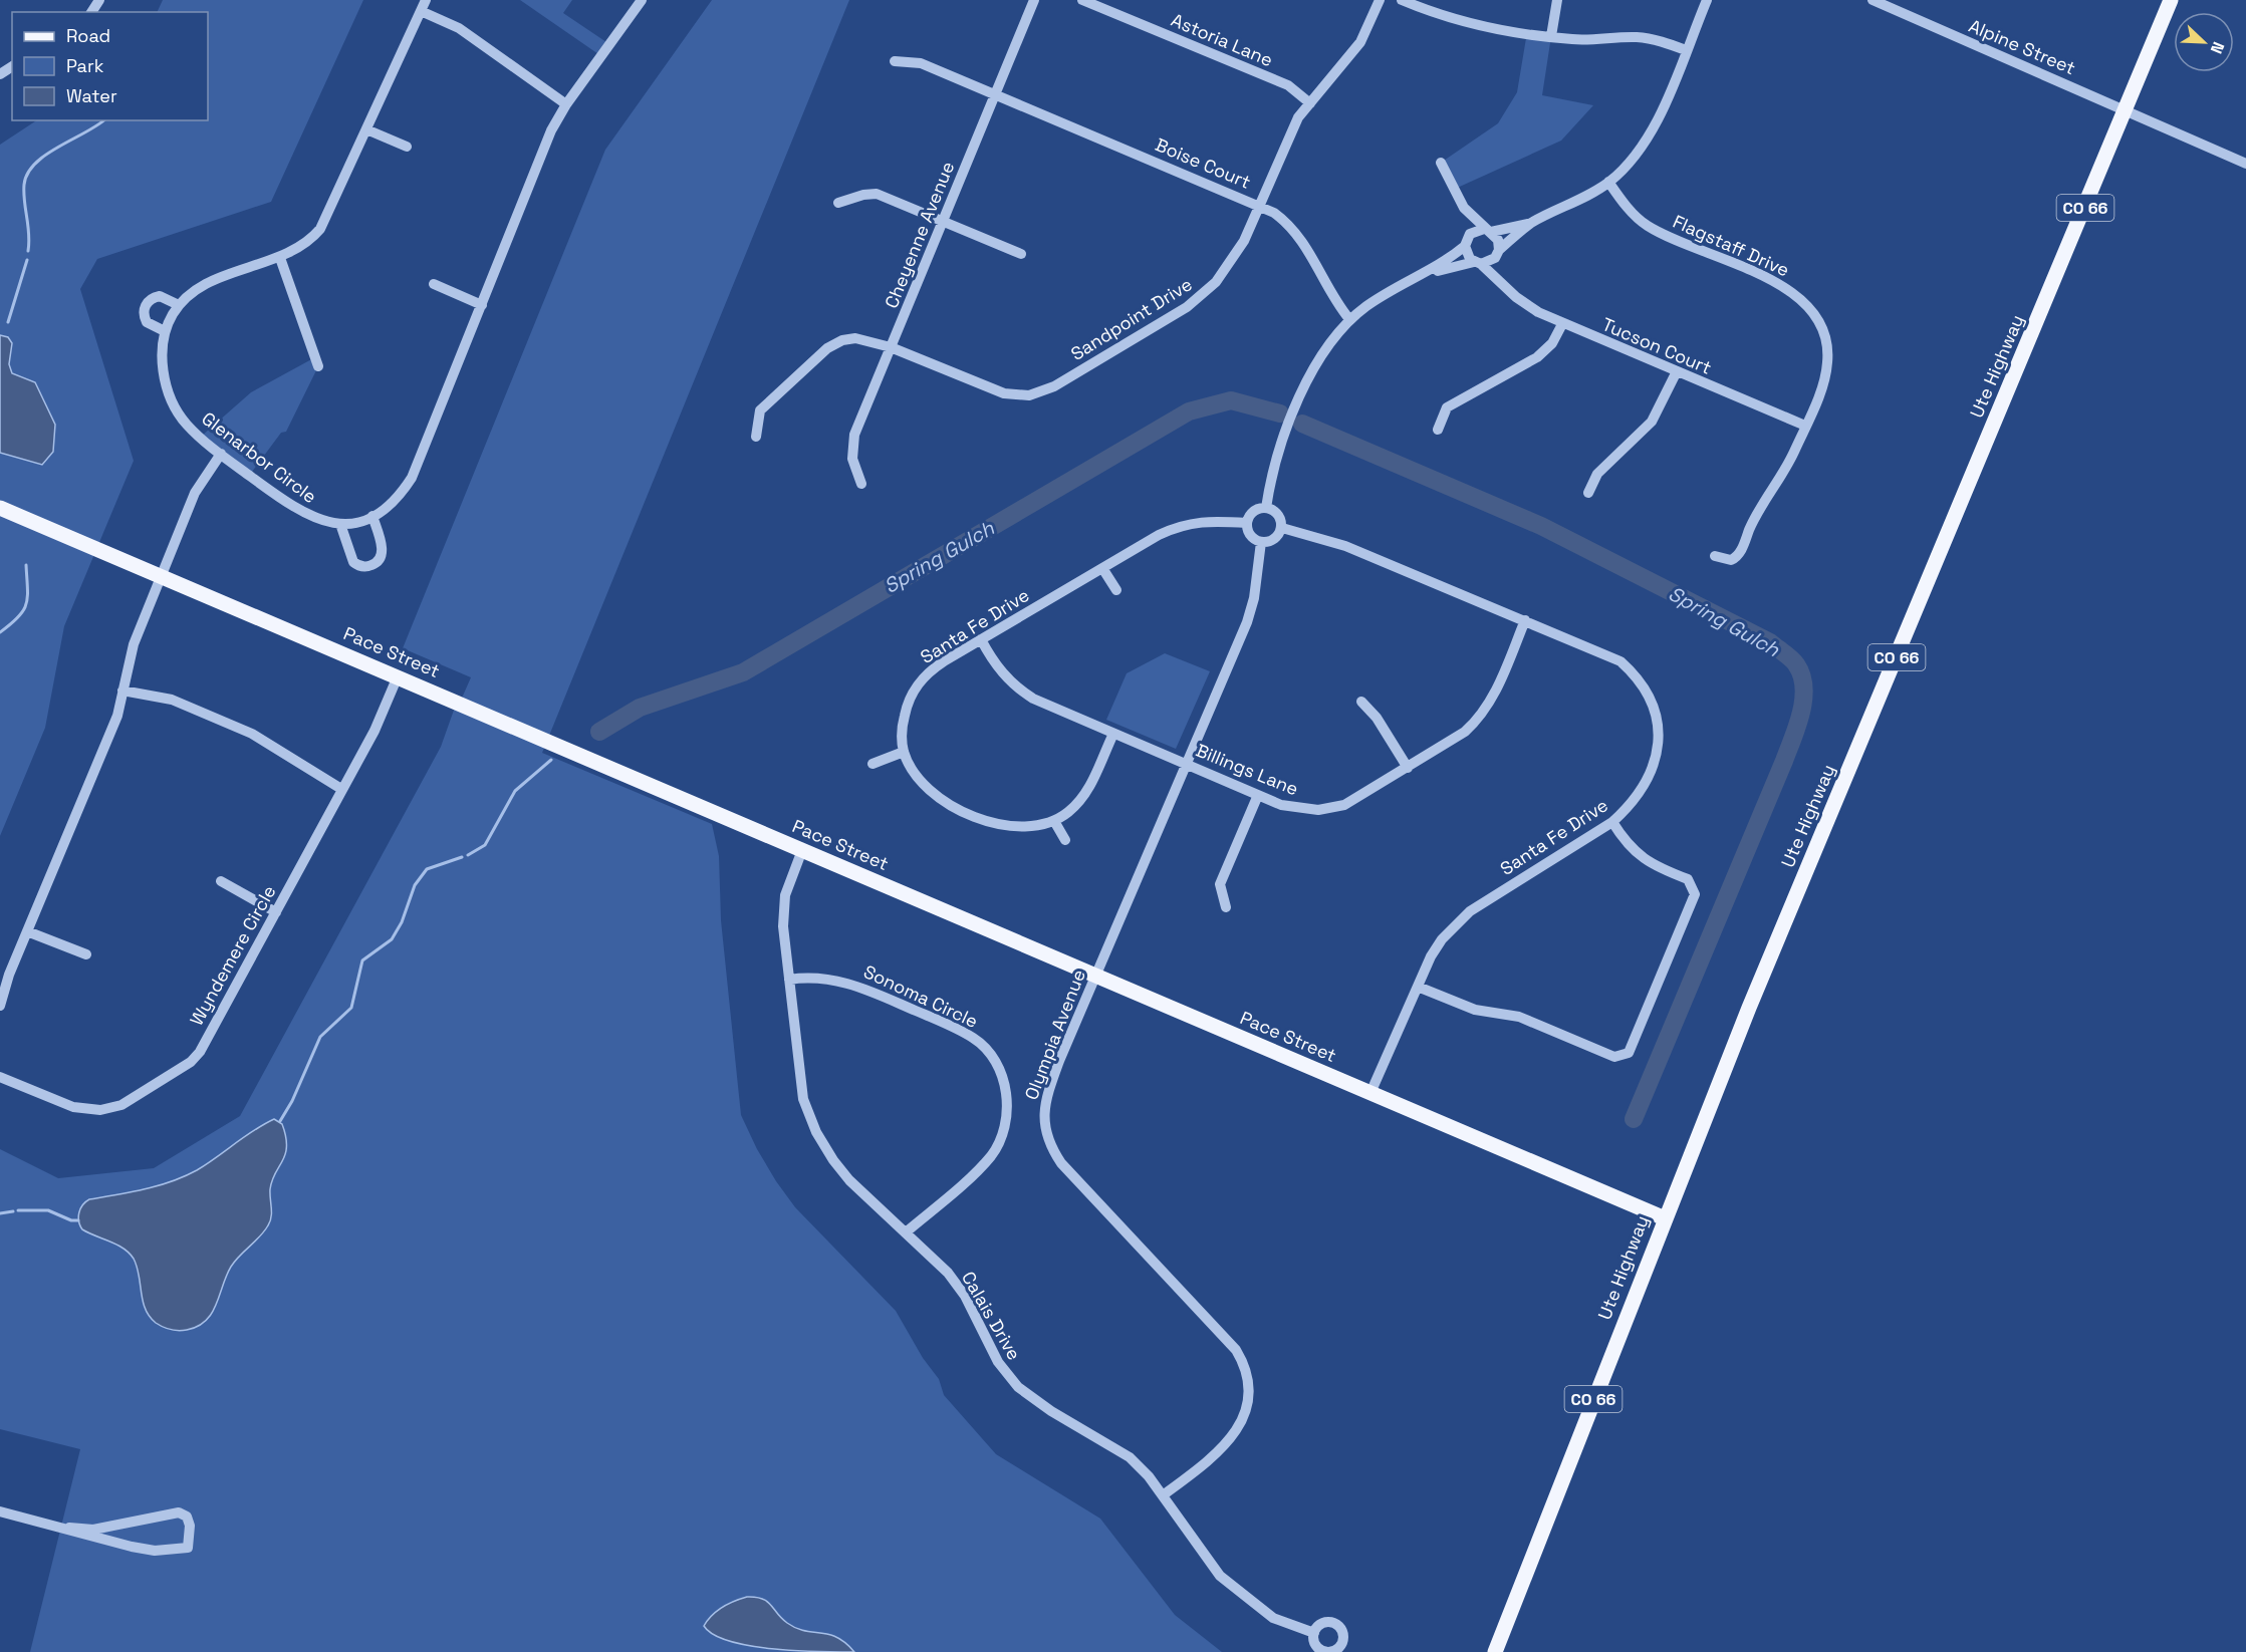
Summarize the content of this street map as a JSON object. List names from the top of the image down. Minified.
{"streets":{"main road":["CO 66","Ute Highway","Pace Street"],"street":["Astoria Lane","Alpine Street","Boise Court","Cheyenne Avenue","Flagstaff Drive","Sandpoint Drive","Tucson Court","Glenarbor Circle","Santa Fe Drive","Billings Lane","Wyndemere Circle","Sonoma Circle","Olympia Avenue","Calais Drive"]},"crossings":[["Astoria Lane","Sandpoint Drive"],["Alpine Street","Ute Highway"],["Boise Court","Cheyenne Avenue"],["Boise Court","Sandpoint Drive"],["Cheyenne Avenue","Sandpoint Drive"],["Flagstaff Drive","Tucson Court"],["Ute Highway","Pace Street"],["Santa Fe Drive","Pace Street"],["Santa Fe Drive","Billings Lane"],["Santa Fe Drive","Olympia Avenue"],["Pace Street","Wyndemere Circle"],["Pace Street","Olympia Avenue"],["Pace Street","Calais Drive"],["Billings Lane","Olympia Avenue"],["Sonoma Circle","Calais Drive"],["Olympia Avenue","Calais Drive"]],"water":["Spring Gulch"],"legend":["Road","Park","Water"],"north":"bottom right"}
